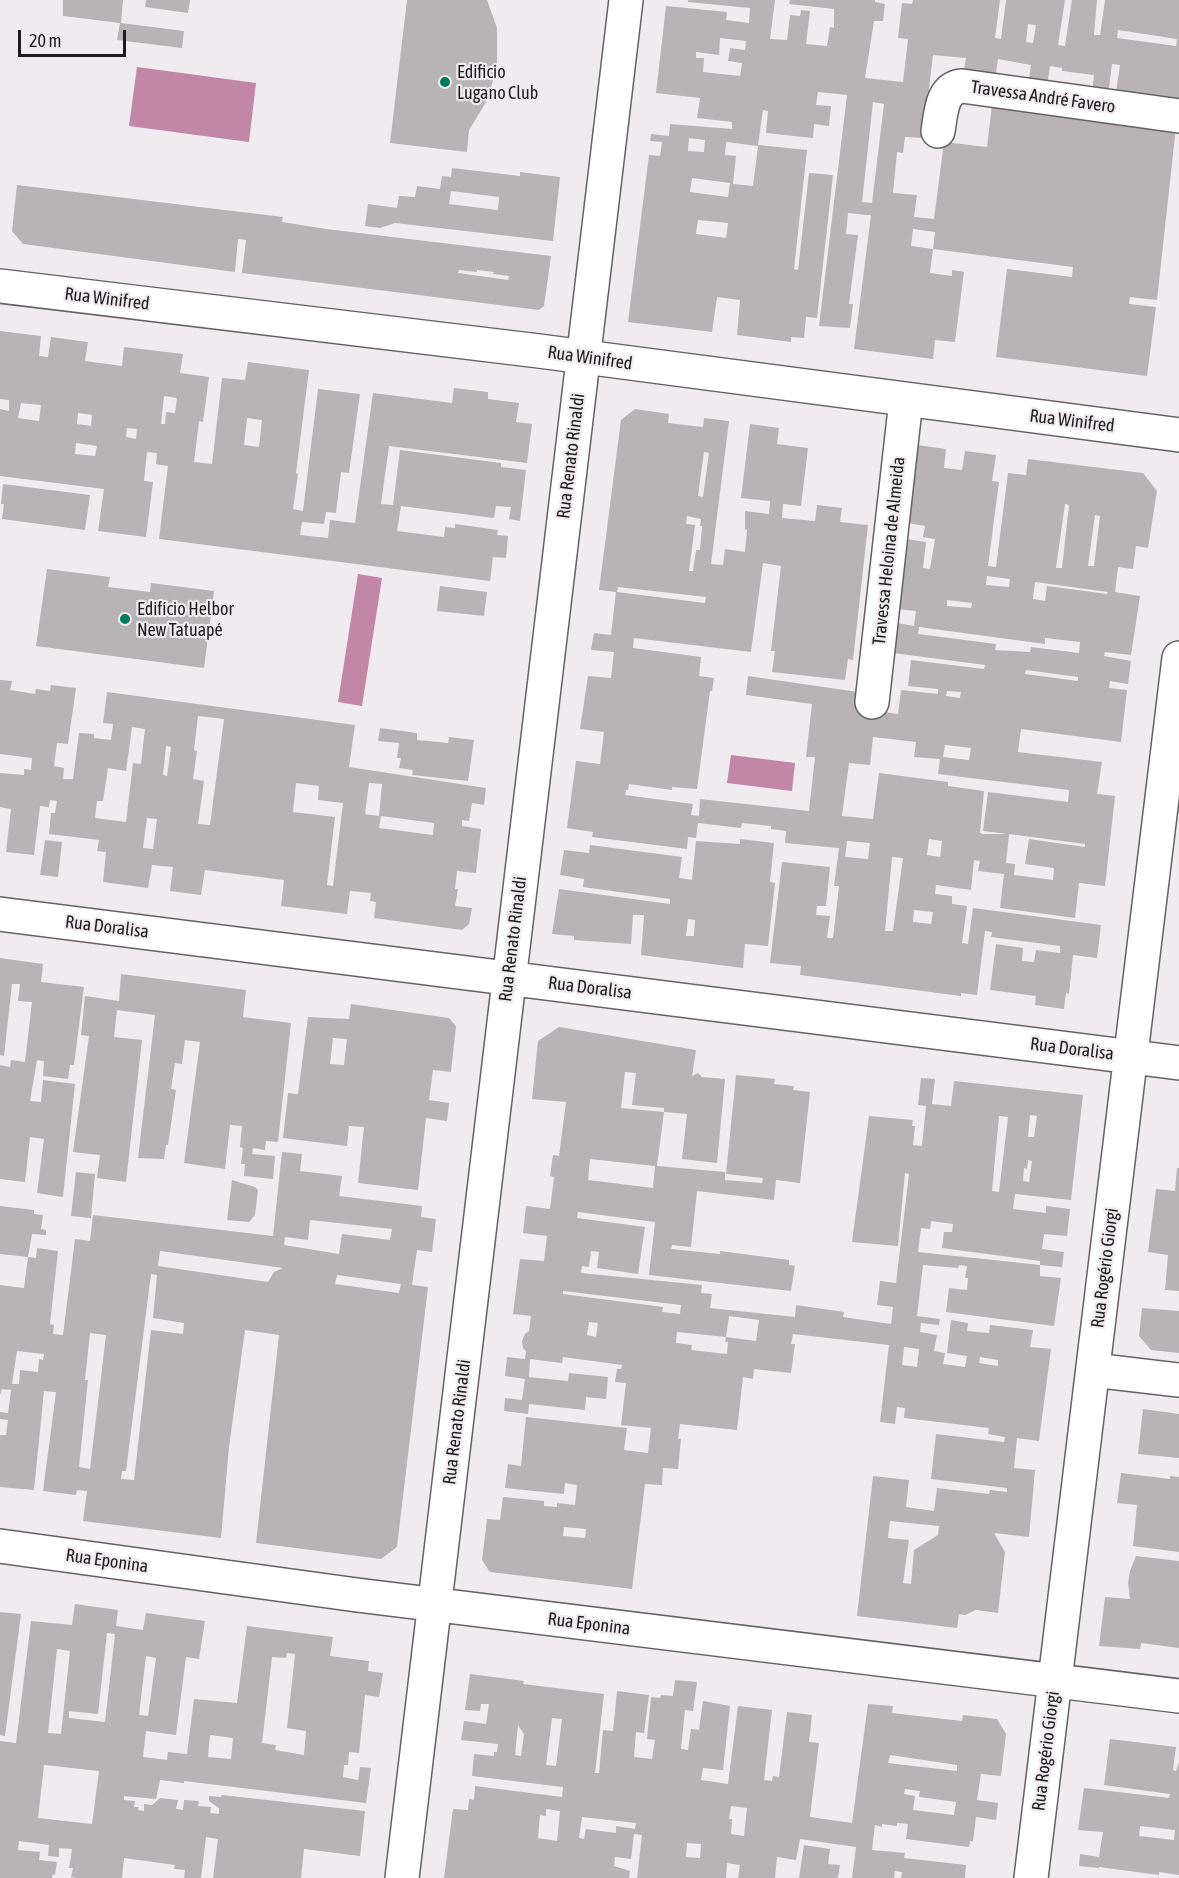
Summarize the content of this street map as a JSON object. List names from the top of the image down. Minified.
{"streets":{"street":["Travessa André Favero","Rua Winifred","Rua Renato Rinaldi","Travessa Heloina de Almeida","Rua Doralisa","Rua Rogério Giorgi","Rua Eponina"]},"crossings":[["Rua Winifred","Rua Renato Rinaldi"],["Rua Winifred","Travessa Heloina de Almeida"],["Rua Renato Rinaldi","Rua Doralisa"],["Rua Renato Rinaldi","Rua Eponina"],["Rua Doralisa","Rua Rogério Giorgi"],["Rua Rogério Giorgi","Rua Eponina"]],"places":["Edificio Lugano Club","Edifício Helbor New Tatuapé"],"scale_bar":"20 m"}
